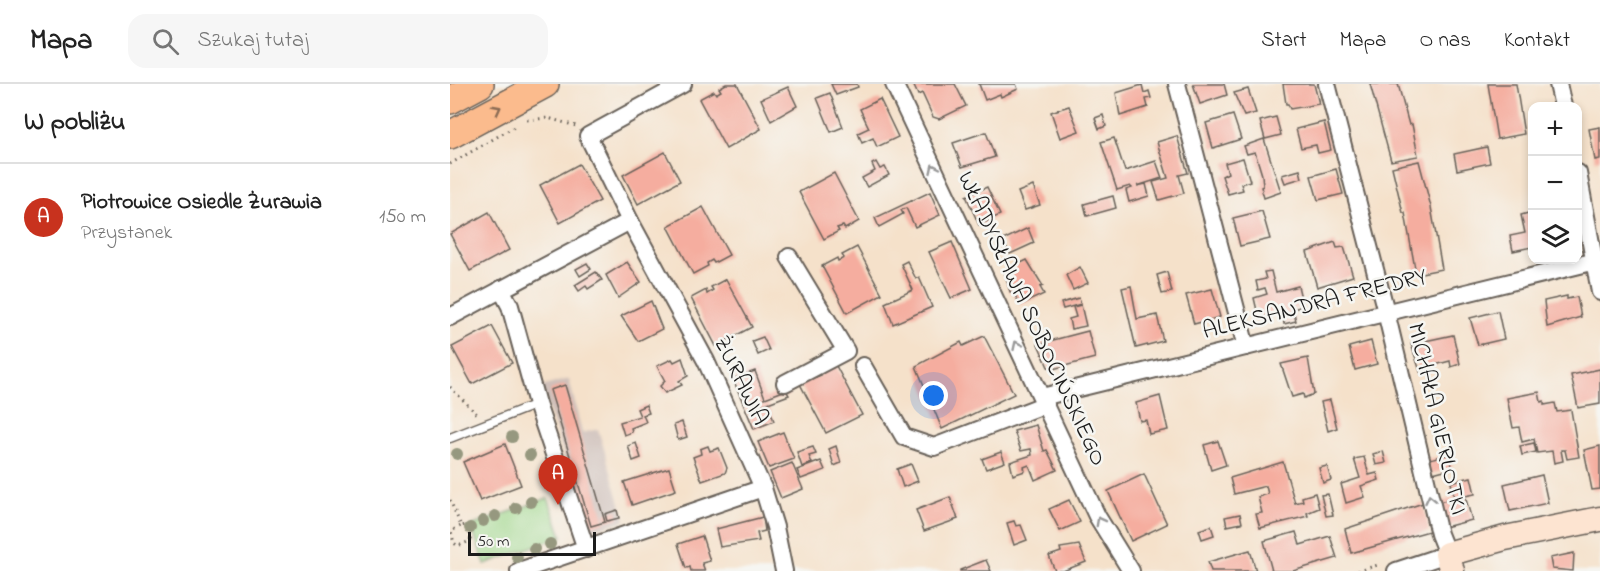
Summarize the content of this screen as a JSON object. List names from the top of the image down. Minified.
{"streets":{"street":["ALEKSANDRA FREDRY","WŁADYSŁAWA SOBOCIŃSKIEGO","ŻURAWIA","MICHAŁA GIERLOTKI"]},"crossings":[["ALEKSANDRA FREDRY","WŁADYSŁAWA SOBOCIŃSKIEGO"],["ALEKSANDRA FREDRY","MICHAŁA GIERLOTKI"]],"one_way":["WŁADYSŁAWA SOBOCIŃSKIEGO","MICHAŁA GIERLOTKI"],"scale_bar":"50 m","page":{"header":"Mapa","search":"Szukaj tutaj","nav":["Start","Mapa","O nas","Kontakt"],"heading":"W pobliżu","map_buttons":["+","−"],"list":[{"mark":"A","name":"Piotrowice Osiedle Żurawia","note":"Przystanek","value":"150 m"}],"pins":"A","scale":"50 m"}}
